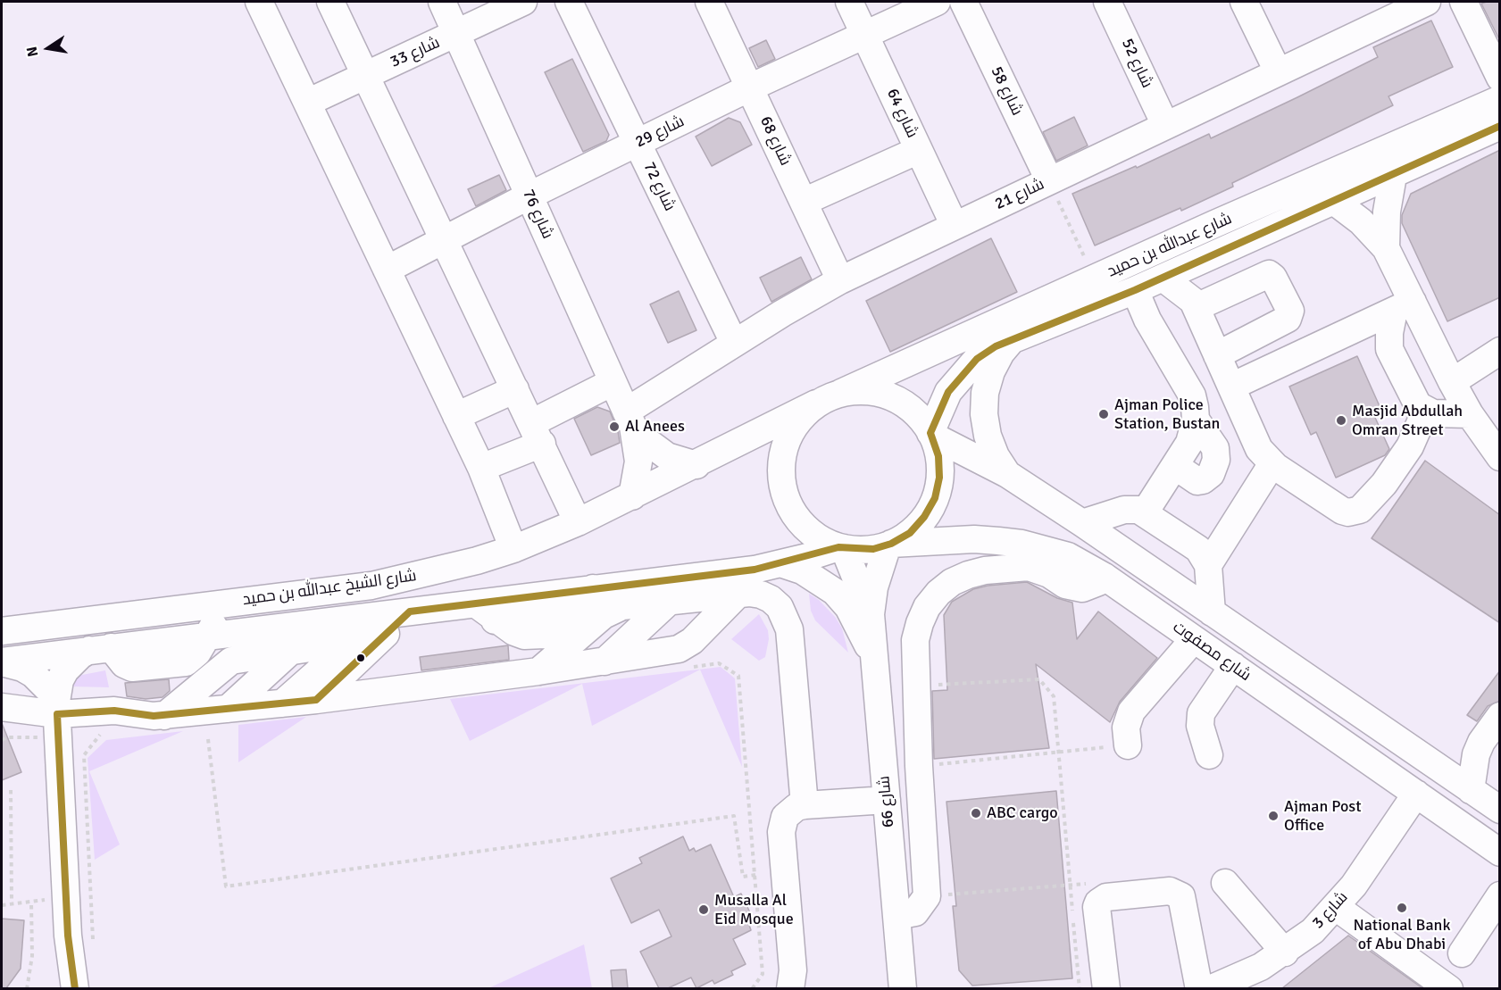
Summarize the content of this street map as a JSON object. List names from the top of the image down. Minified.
{"streets":{"street":["شارع 33","شارع 52","شارع 58","شارع 64","شارع 29","شارع 68","شارع 72","شارع 21","شارع 76","شارع عبدالله بن حميد","شارع الشيخ عبدالله بن حميد","شارع مصفوت","شارع 66","شارع 3"]},"crossings":[["شارع 33","شارع 76"],["شارع 52","شارع 21"],["شارع 58","شارع 21"],["شارع 64","شارع 29"],["شارع 64","شارع 21"],["شارع 29","شارع 68"],["شارع 29","شارع 72"],["شارع 29","شارع 76"],["شارع 68","شارع 21"],["شارع 72","شارع 21"],["شارع 21","شارع 76"],["شارع 76","شارع الشيخ عبدالله بن حميد"],["شارع عبدالله بن حميد","شارع الشيخ عبدالله بن حميد"],["شارع عبدالله بن حميد","شارع مصفوت"],["شارع عبدالله بن حميد","شارع 66"],["شارع الشيخ عبدالله بن حميد","شارع مصفوت"],["شارع الشيخ عبدالله بن حميد","شارع 66"],["شارع مصفوت","شارع 66"],["شارع مصفوت","شارع 3"]],"places":["Ajman Police Station, Bustan","Masjid Abdullah Omran Street","Al Anees","ABC cargo","Ajman Post Office","National Bank of Abu Dhabi","Musalla Al Eid Mosque"],"north":"left"}
